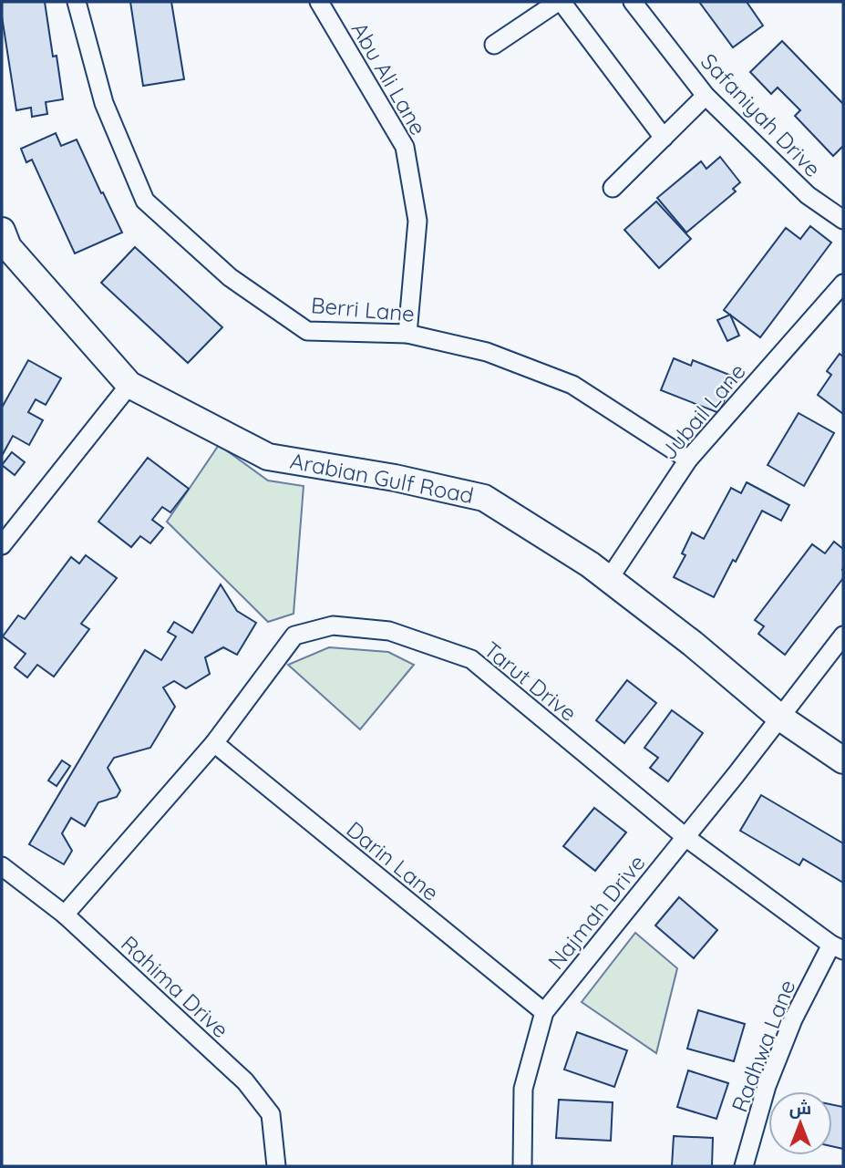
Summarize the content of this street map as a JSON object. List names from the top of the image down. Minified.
{"streets":{"main road":["Arabian Gulf Road"],"street":["Abu Ali Lane","Safaniyah Drive","Berri Lane","Jubail Lane","Tarut Drive","Darin Lane","Najmah Drive","Rahima Drive","Radhwa Lane"]},"crossings":[["Abu Ali Lane","Berri Lane"],["Berri Lane","Jubail Lane"],["Jubail Lane","Arabian Gulf Road"],["Arabian Gulf Road","Najmah Drive"],["Tarut Drive","Darin Lane"],["Tarut Drive","Najmah Drive"],["Tarut Drive","Rahima Drive"],["Tarut Drive","Radhwa Lane"],["Darin Lane","Najmah Drive"]],"north":"top"}
